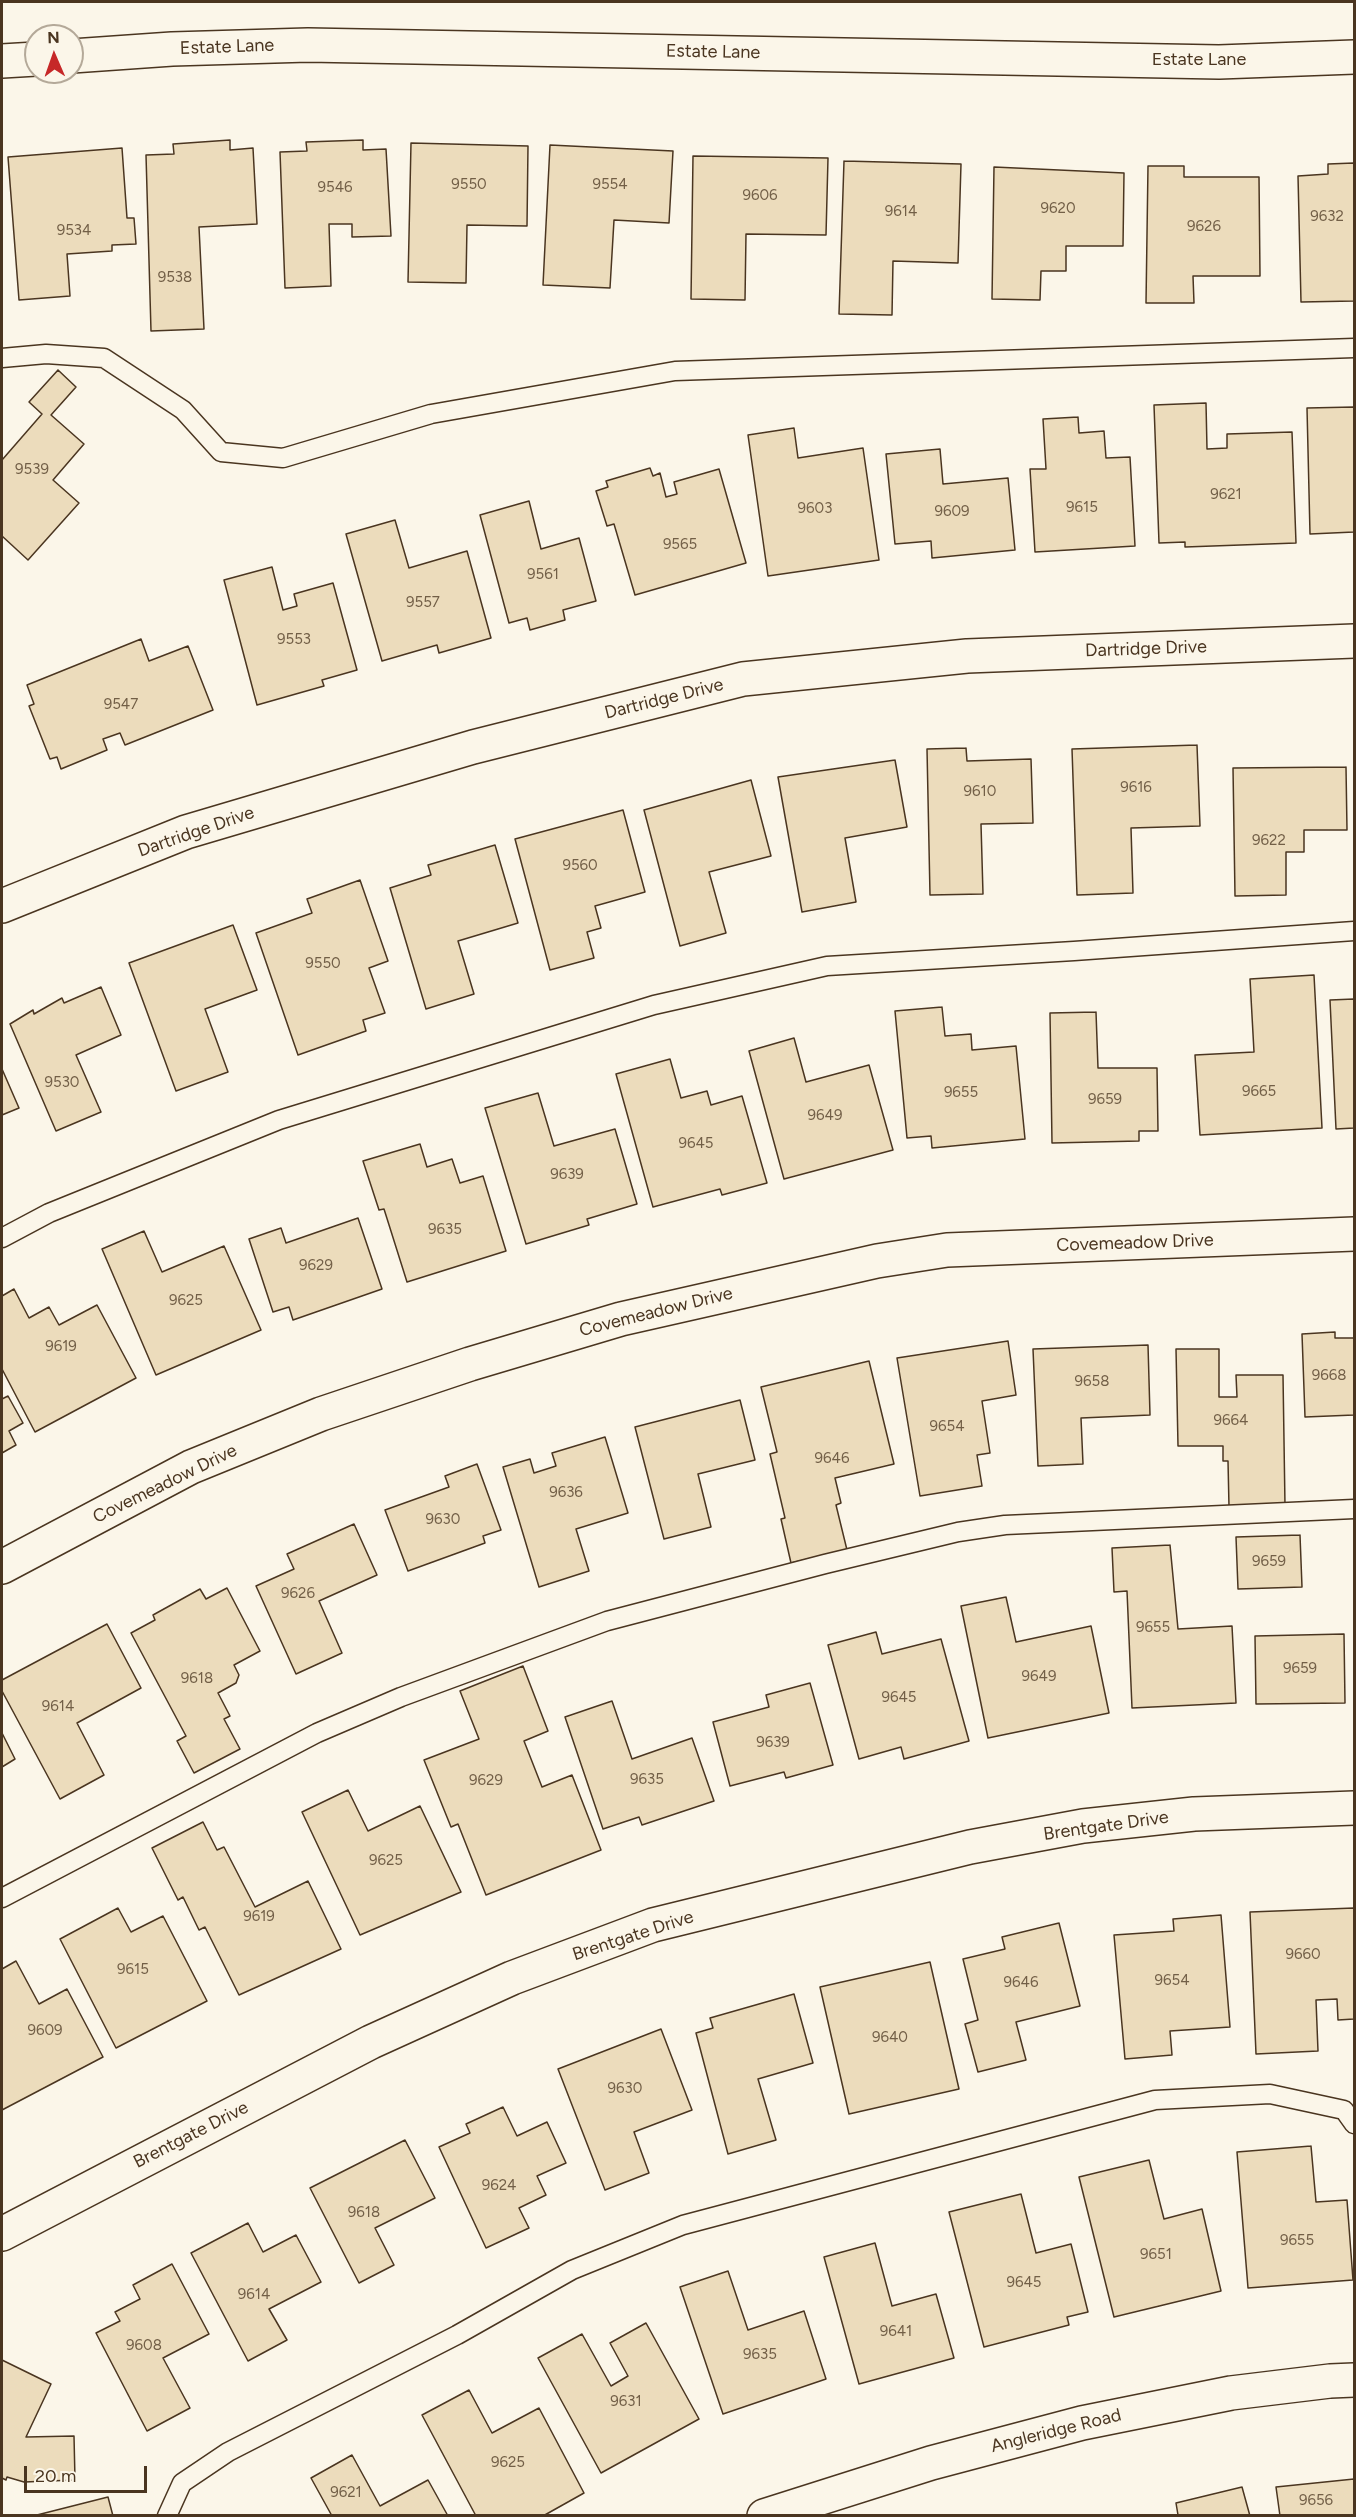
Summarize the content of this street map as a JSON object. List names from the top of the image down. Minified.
{"streets":{"street":["Estate Lane","Dartridge Drive","Covemeadow Drive","Brentgate Drive","Angleridge Road"]},"house_numbers":["9550","9554","9546","9606","9620","9614","9632","9626","9534","9538","9539","9621","9615","9603","9609","9565","9561","9557","9553","9547","9616","9610","9622","9560","9550","9530","9665","9655","9659","9649","9645","9639","9635","9629","9625","9619","9668","9658","9664","9654","9646","9636","9630","9659","9626","9655","9659","9649","9618","9645","9614","9639","9635","9629","9625","9619","9660","9615","9654","9646","9609","9640","9630","9624","9618","9655","9651","9645","9614","9641","9608","9635","9631","9625","9621","9656"],"scale_bar":"20 m","north":"top"}
